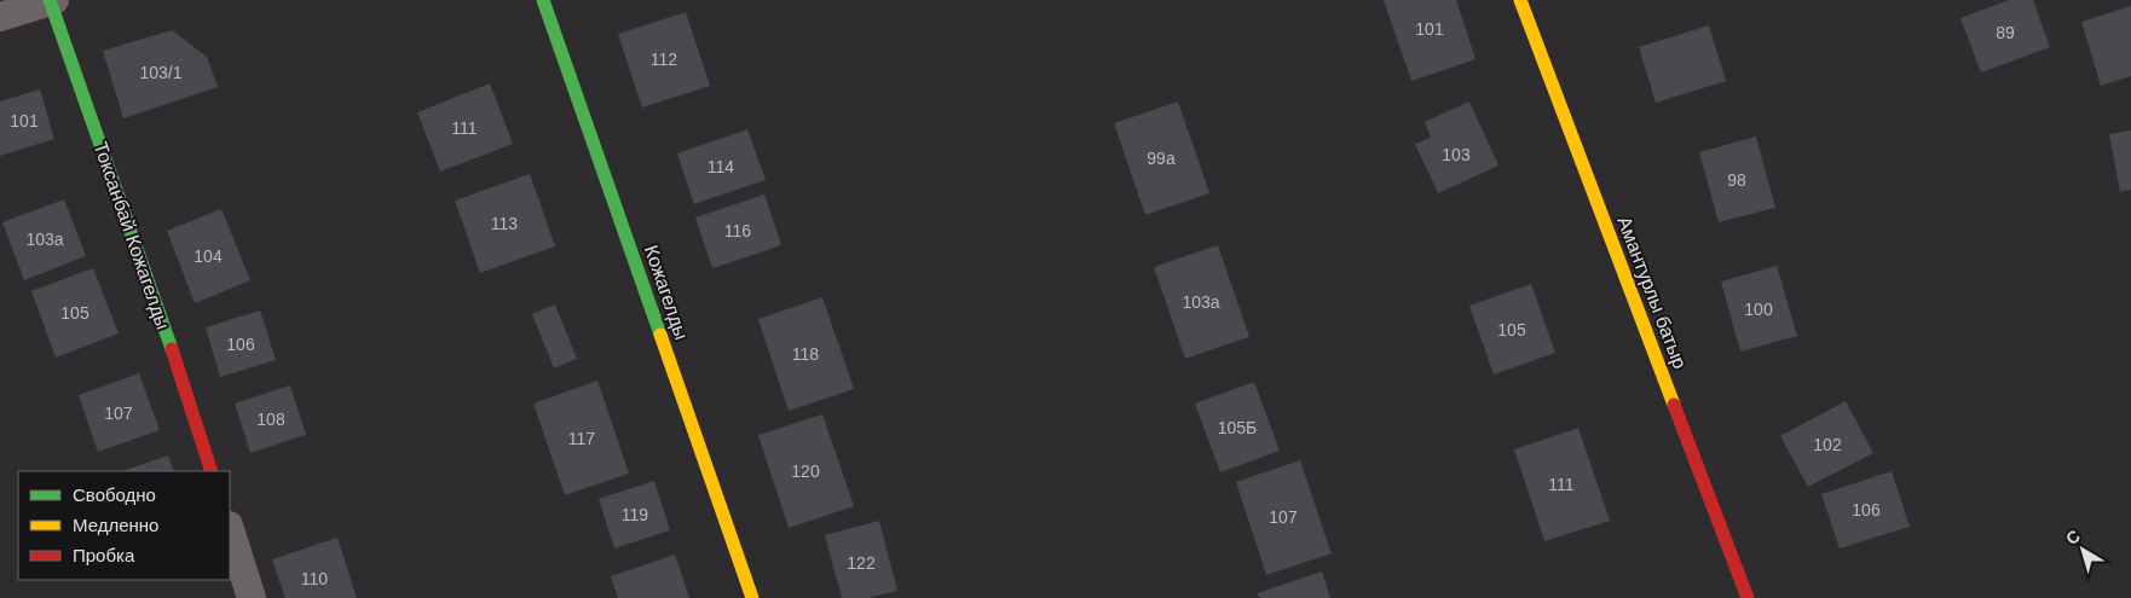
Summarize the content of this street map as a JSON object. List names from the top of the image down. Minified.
{"streets":{"street":["Токсанбай Кожагелды","Кожагелды","Амантурлы батыр"]},"house_numbers":["101","89","112","103/1","101","111","103","99а","114","98","113","116","103а","104","103а","100","105","105","106","118","107","108","105Б","117","102","120","111","106","119","107","122","110"],"legend":["Свободно","Медленно","Пробка"],"north":"top left"}
